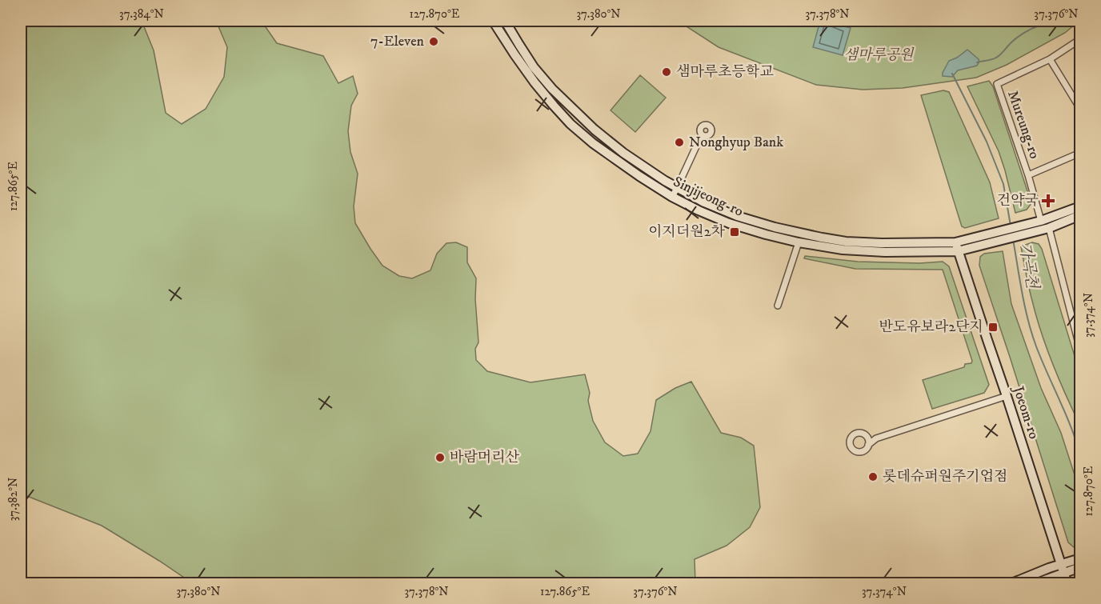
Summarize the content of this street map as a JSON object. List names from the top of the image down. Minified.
{"streets":{"street":["Mureung-ro","Sinjijeong-ro","Joeom-ro"]},"crossings":[["Sinjijeong-ro","Joeom-ro"]],"water":["가곡천"],"parks":["샘마루공원"],"places":{"other":["7-Eleven","샘마루초등학교","Nonghyup Bank","바람머리산","롯데슈퍼원주기업점"],"health":["건약국"],"transit":["이지더원2차","반도유보라2단지"]},"coordinates":["37.384°N","127.870°E","37.380°N","37.378°N","37.376°N","127.865°E","37.374°N","37.382°N"]}
